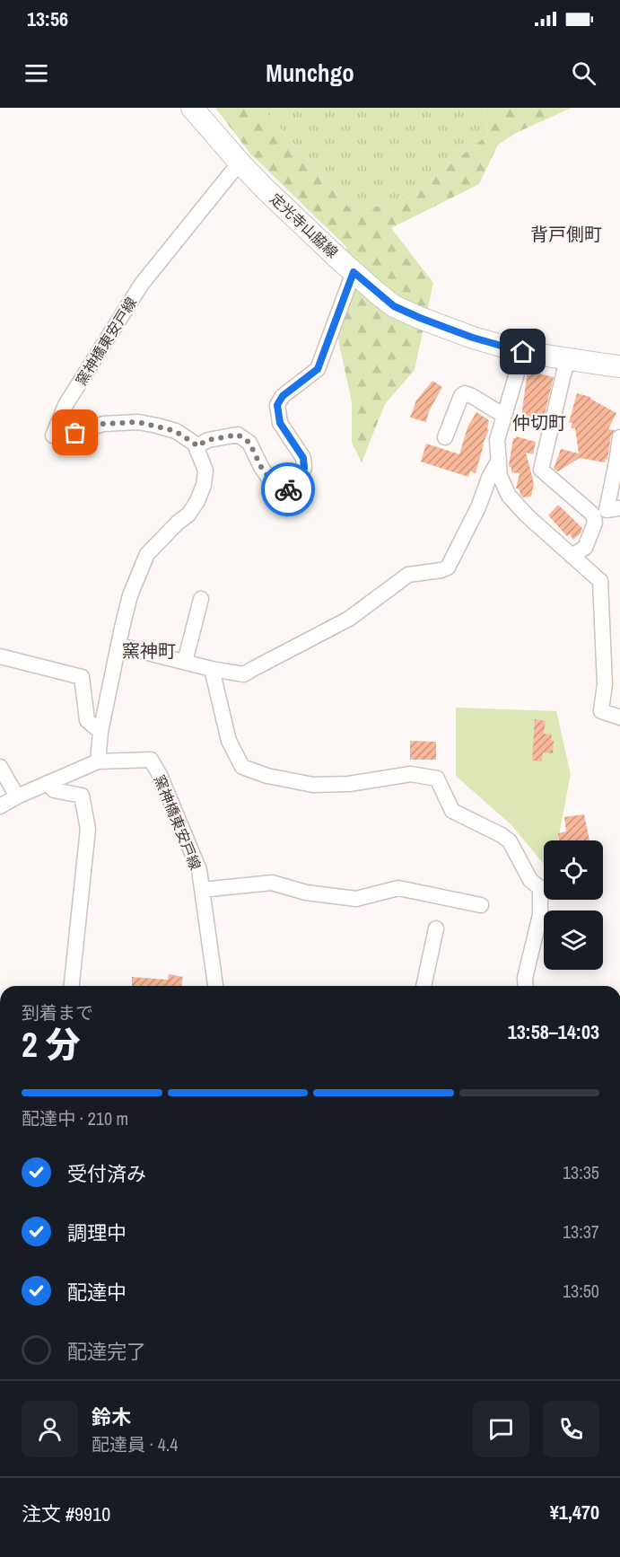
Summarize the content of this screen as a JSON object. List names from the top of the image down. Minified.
{"streets":{"main road":["定光寺山脇線"],"street":["窯神橋東安戸線"]},"crossings":[["定光寺山脇線","窯神橋東安戸線"]],"districts":["背戸側町","仲切町","窯神町"],"page":{"status":"13:56","header":"Munchgo","heading":["2 分","到着まで","13:58–14:03"],"panel":["鈴木","配達員 · 4.4","注文 #9910","¥1,470"],"bar":"配達中 · 210 m","list":[["受付済み","13:35"],["調理中","13:37"],["配達中","13:50"],"配達完了"]}}
